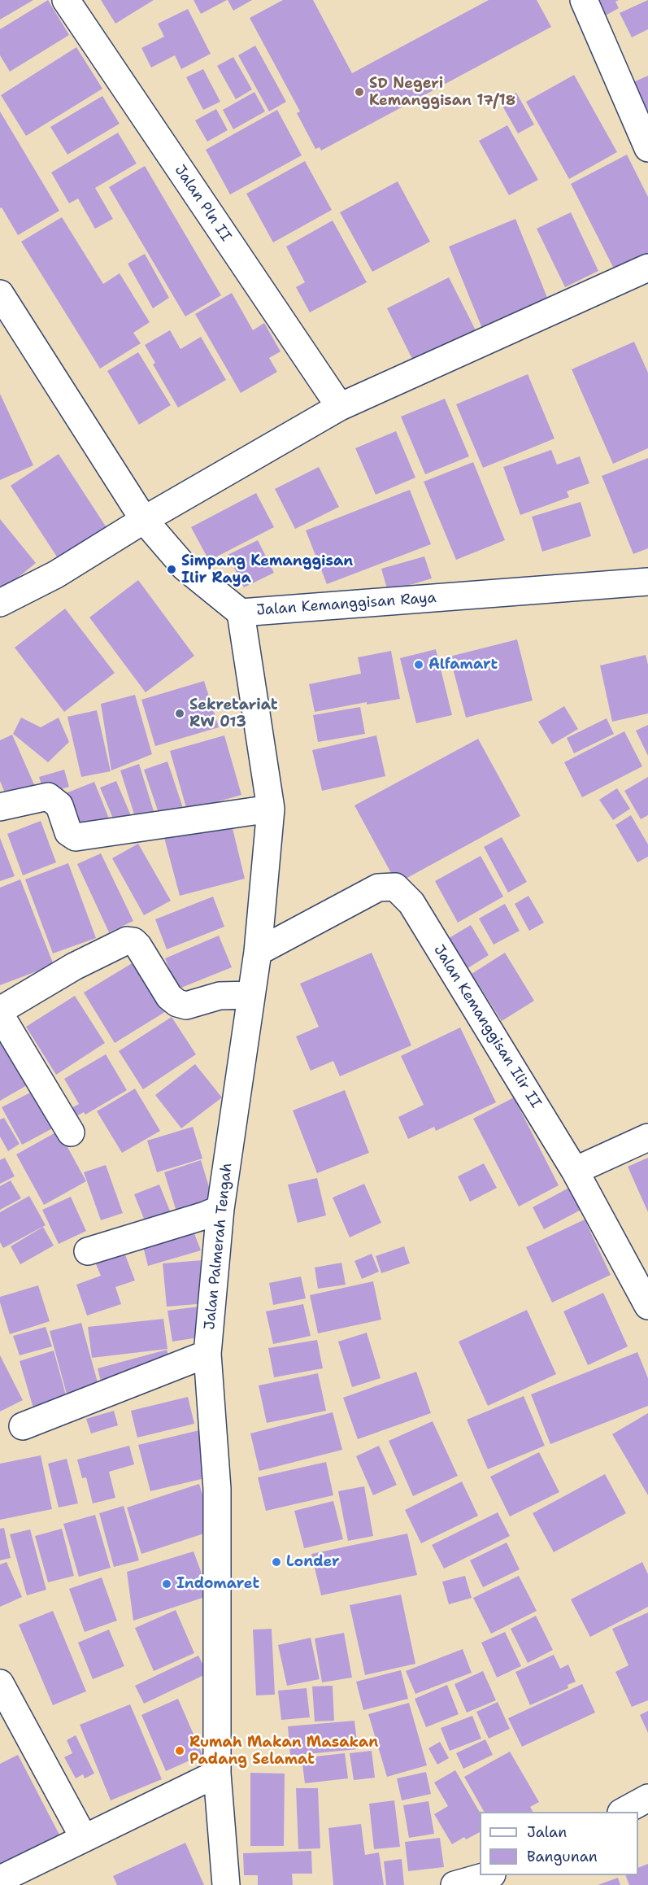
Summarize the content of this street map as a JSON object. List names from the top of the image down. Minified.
{"streets":{"street":["Jalan Pln II","Jalan Kemanggisan Raya","Jalan Kemanggisan Ilir II","Jalan Palmerah Tengah"]},"crossings":[["Jalan Kemanggisan Raya","Jalan Palmerah Tengah"],["Jalan Kemanggisan Ilir II","Jalan Palmerah Tengah"]],"places":["SD Negeri Kemanggisan 17/18","Simpang Kemanggisan Ilir Raya","Alfamart","Sekretariat RW 013","Londer","Indomaret","Rumah Makan Masakan Padang Selamat"],"legend":["Jalan","Bangunan"]}
